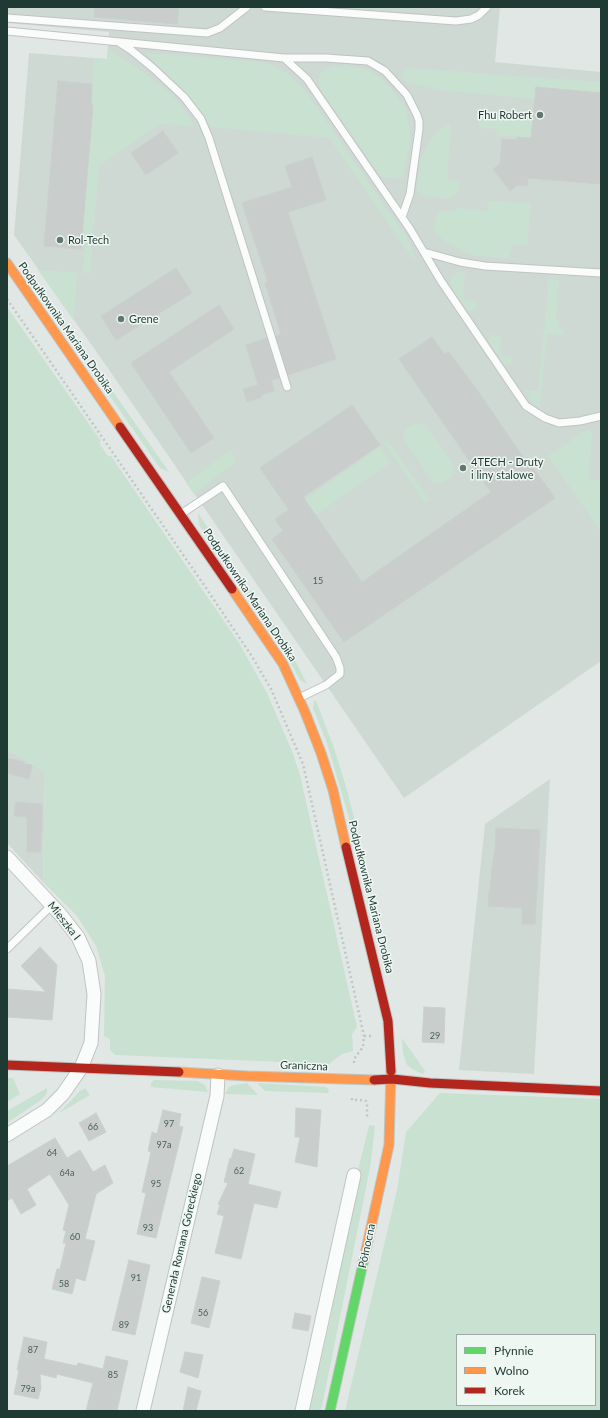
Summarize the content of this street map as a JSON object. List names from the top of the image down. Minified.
{"streets":{"main road":["Podpułkownika Mariana Drobika","Graniczna","Północna"],"street":["Mieszka I","Generała Romana Góreckiego"]},"crossings":[["Podpułkownika Mariana Drobika","Graniczna"],["Podpułkownika Mariana Drobika","Północna"],["Mieszka I","Graniczna"],["Graniczna","Generała Romana Góreckiego"],["Graniczna","Północna"]],"places":["Fhu Robert","Rol-Tech","Grene","4TECH - Druty i liny stalowe"],"house_numbers":["15","29","97","66","97a","64","62","64a","95","93","60","91","58","56","89","87","85","79a"],"legend":["Płynnie","Wolno","Korek"]}
